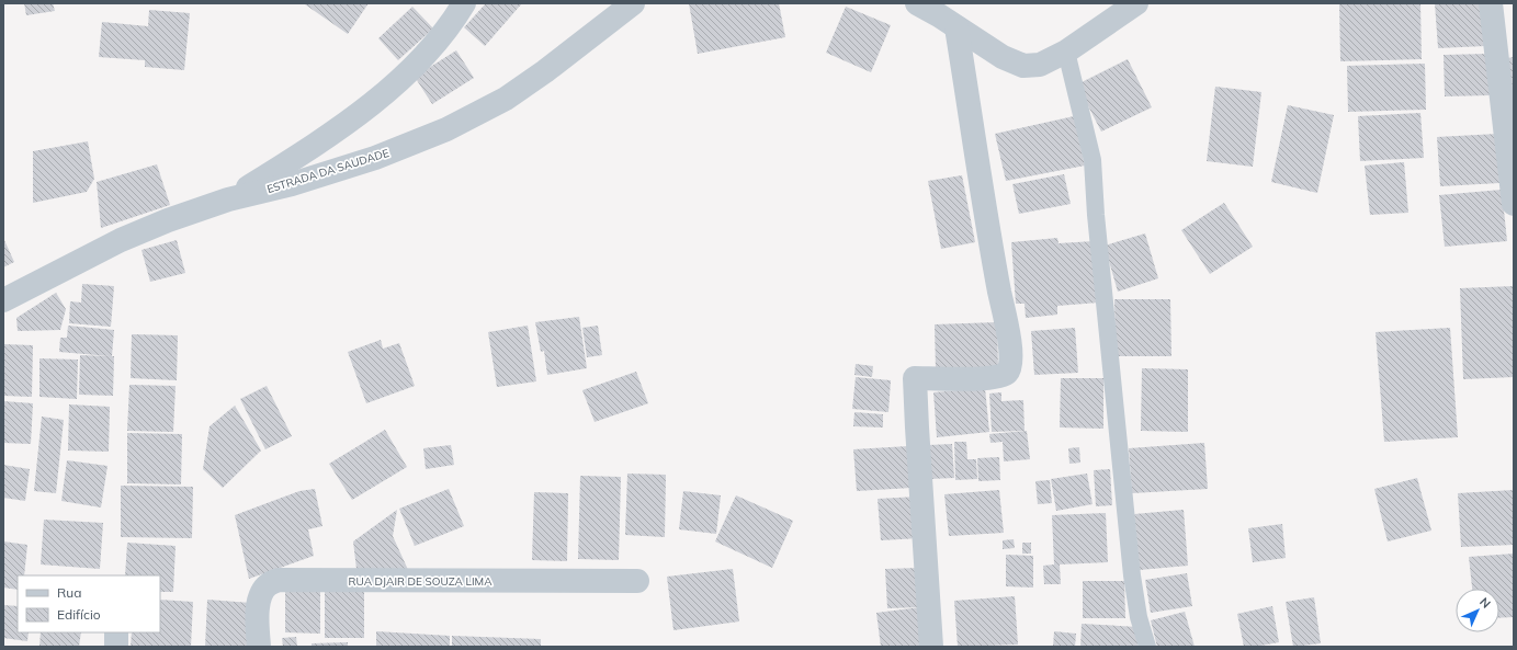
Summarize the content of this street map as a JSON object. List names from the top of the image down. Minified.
{"streets":{"street":["ESTRADA DA SAUDADE","RUA DJAIR DE SOUZA LIMA"]},"legend":["Rua","Edifício"],"north":"top right"}
